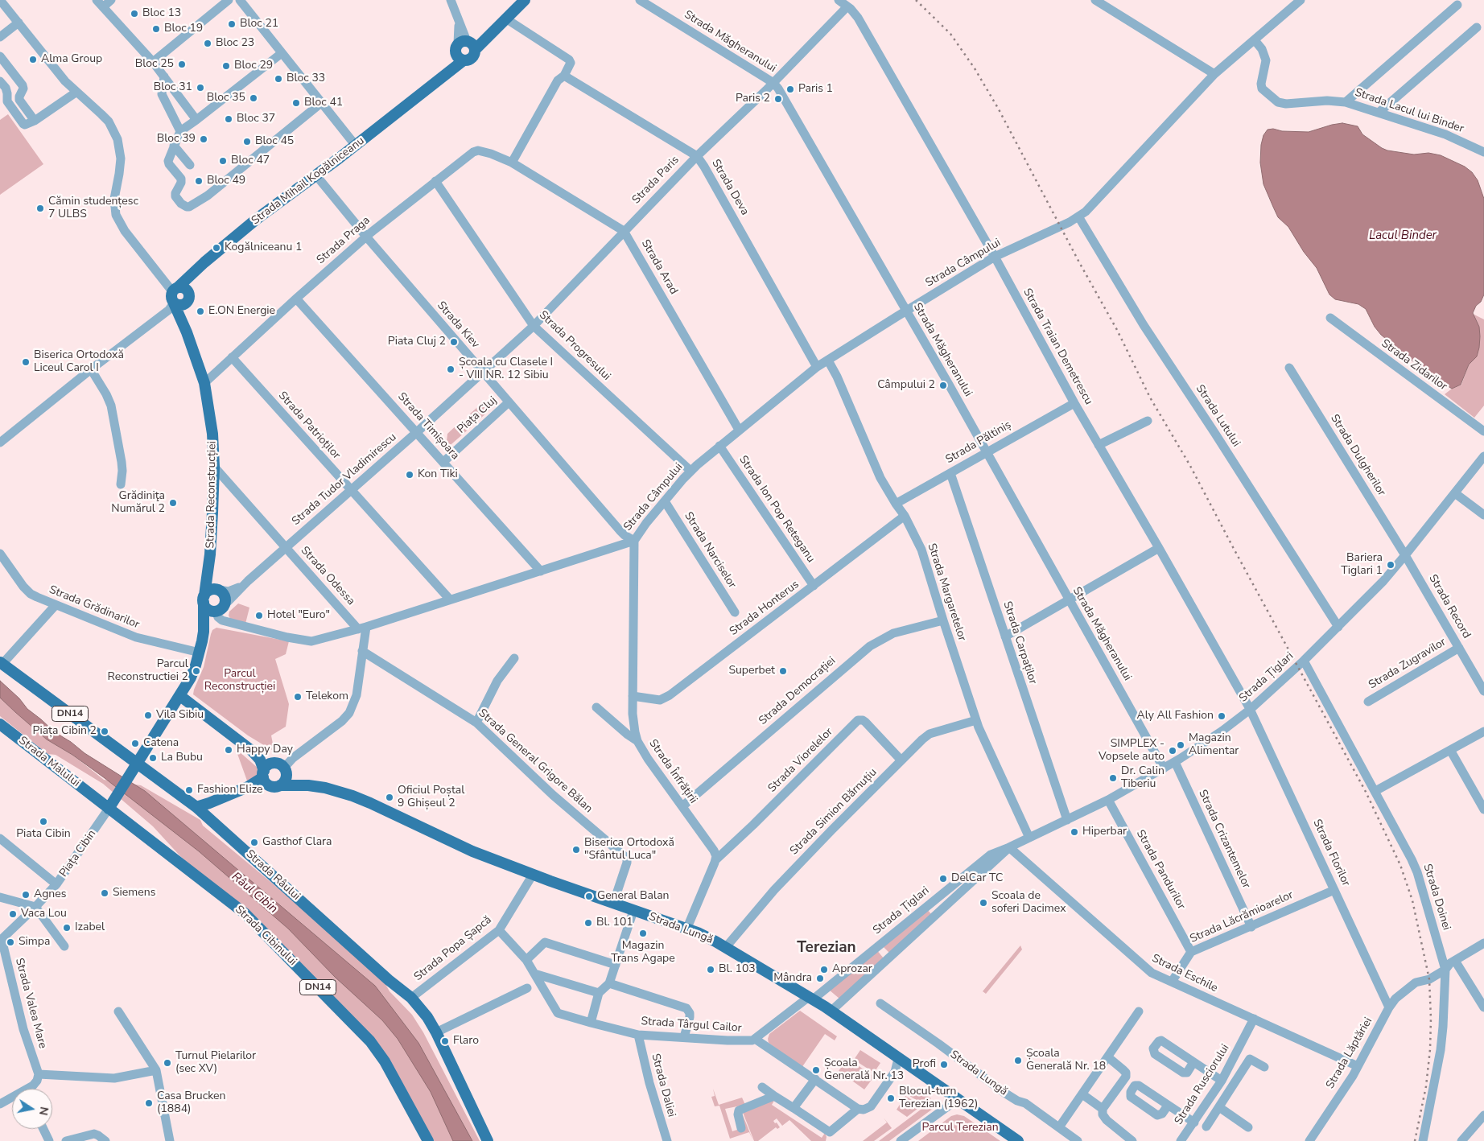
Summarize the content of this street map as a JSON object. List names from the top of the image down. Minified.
{"streets":{"main road":["Strada Mihail Kogălniceanu","Strada Reconstrucției","DN14","Strada Malului","Piața Cibin","Strada Râului","Strada Lungă","Strada Cibinului"],"street":["Strada Măgheranului","Strada Lacul lui Binder","Strada Paris","Strada Deva","Strada Praga","Strada Câmpului","Strada Arad","Strada Kiev","Strada Progresului","Strada Traian Demetrescu","Strada Zidarilor","Piața Cluj","Strada Lutului","Strada Patrioților","Strada Timișoara","Strada Păltiniș","Strada Dulgherilor","Strada Tudor Vladimirescu","Strada Ion Pop Reteganu","Strada Narciselor","Strada Odessa","Strada Margaretelor","Strada Record","Strada Grădinarilor","Strada Honterus","Strada Carpaților","Strada Zugravilor","Strada Țiglari","Strada Democrației","Strada Viorelelor","Strada General Grigore Bălan","Strada Înfrățirii","Strada Simion Bărnuțiu","Strada Crizantemelor","Strada Florilor","Strada Pandurilor","Strada Doinei","Strada Lăcrămioarelor","Strada Popa Șapcă","Strada Eschile","Strada Valea Mare","Strada Târgul Cailor","Strada Lăptăriei","Strada Rusciorului","Strada Daliei"]},"crossings":[["Strada Măgheranului","Strada Paris"],["Strada Măgheranului","Strada Câmpului"],["Strada Măgheranului","Strada Păltiniș"],["Strada Măgheranului","Strada Țiglari"],["Strada Lacul lui Binder","Strada Câmpului"],["Strada Paris","Strada Deva"],["Strada Paris","Strada Arad"],["Strada Paris","Strada Kiev"],["Strada Paris","Strada Progresului"],["Strada Paris","Strada Traian Demetrescu"],["Strada Paris","Strada Tudor Vladimirescu"],["Strada Mihail Kogălniceanu","Strada Kiev"],["Strada Mihail Kogălniceanu","Strada Reconstrucției"],["Strada Deva","Strada Câmpului"],["Strada Praga","Strada Arad"],["Strada Praga","Strada Kiev"],["Strada Praga","Strada Progresului"],["Strada Praga","Strada Patrioților"],["Strada Praga","Strada Timișoara"],["Strada Praga","Strada Reconstrucției"],["Strada Câmpului","Strada Arad"],["Strada Câmpului","Strada Kiev"],["Strada Câmpului","Strada Progresului"],["Strada Câmpului","Strada Traian Demetrescu"],["Strada Câmpului","Strada Lutului"],["Strada Câmpului","Strada Patrioților"],["Strada Câmpului","Strada Timișoara"],["Strada Câmpului","Strada Tudor Vladimirescu"],["Strada Câmpului","Strada Reconstrucției"],["Strada Câmpului","Strada Ion Pop Reteganu"],["Strada Câmpului","Strada Narciselor"],["Strada Câmpului","Strada Odessa"],["Strada Câmpului","Strada Margaretelor"],["Strada Câmpului","Strada Înfrățirii"],["Strada Kiev","Piața Cluj"],["Strada Kiev","Strada Tudor Vladimirescu"],["Strada Kiev","Strada Înfrățirii"],["Strada Traian Demetrescu","Strada Păltiniș"],["Strada Traian Demetrescu","Strada Țiglari"],["Strada Traian Demetrescu","Strada Florilor"],["Piața Cluj","Strada Timișoara"],["Strada Lutului","Strada Țiglari"],["Strada Patrioților","Strada Tudor Vladimirescu"],["Strada Timișoara","Strada Tudor Vladimirescu"],["Strada Păltiniș","Strada Margaretelor"],["Strada Păltiniș","Strada Carpaților"],["Strada Dulgherilor","Strada Record"],["Strada Dulgherilor","Strada Țiglari"],["Strada Tudor Vladimirescu","Strada Reconstrucției"],["Strada Tudor Vladimirescu","Strada Odessa"],["Strada Reconstrucției","Strada Odessa"],["Strada Reconstrucției","Strada Grădinarilor"],["Strada Reconstrucției","Piața Cibin"],["Strada Reconstrucției","Strada Râului"],["Strada Ion Pop Reteganu","Strada Honterus"],["Strada Margaretelor","Strada Honterus"],["Strada Margaretelor","Strada Țiglari"],["Strada Margaretelor","Strada Democrației"],["Strada Margaretelor","Strada Simion Bărnuțiu"],["Strada Record","Strada Zugravilor"],["Strada Record","Strada Țiglari"],["Strada Honterus","Strada Înfrățirii"],["Strada Carpaților","Strada Țiglari"],["Strada Țiglari","Strada Crizantemelor"],["Strada Țiglari","Strada Florilor"],["Strada Țiglari","Strada Pandurilor"],["Strada Țiglari","Strada Doinei"],["Strada Țiglari","Strada Lungă"],["Strada Țiglari","Strada Eschile"],["Strada Țiglari","Strada Târgul Cailor"],["Strada Democrației","Strada Înfrățirii"],["Strada Viorelelor","Strada Înfrățirii"],["Strada Viorelelor","Strada Simion Bărnuțiu"],["Strada General Grigore Bălan","Strada Lungă"],["Strada Malului","Strada Cibinului"],["Strada Simion Bărnuțiu","Strada Lungă"],["Strada Crizantemelor","Strada Lăcrămioarelor"],["Strada Florilor","Strada Lăcrămioarelor"],["Strada Florilor","Strada Lăptăriei"],["Piața Cibin","Strada Râului"],["Piața Cibin","Strada Cibinului"],["Strada Pandurilor","Strada Lăcrămioarelor"],["Strada Râului","Strada Lungă"],["Strada Râului","Strada Popa Șapcă"],["Strada Doinei","Strada Lăptăriei"],["Strada Lăcrămioarelor","Strada Eschile"],["Strada Lungă","Strada Popa Șapcă"],["Strada Lungă","Strada Târgul Cailor"],["Strada Popa Șapcă","Strada Târgul Cailor"],["Strada Eschile","Strada Lăptăriei"],["Strada Eschile","Strada Rusciorului"],["Strada Târgul Cailor","Strada Daliei"]],"districts":["Terezian"],"water":["Lacul Binder","Râul Cibin"],"parks":["Parcul Reconstrucției","Parcul Terezian"],"places":["Bloc 13","Bloc 21","Bloc 19","Bloc 23","Alma Group","Bloc 25","Bloc 29","Bloc 33","Bloc 31","Paris 1","Bloc 35","Paris 2","Bloc 41","Bloc 37","Bloc 39","Bloc 45","Bloc 47","Bloc 49","Cămin studențesc 7 ULBS","Kogălniceanu 1","E.ON Energie","Piata Cluj 2","Biserica Ortodoxă Liceul Carol I","Școala cu Clasele I - VIII NR. 12 Sibiu","Câmpului 2","Kon Tiki","Grădiniţa Numărul 2","Bariera Tiglari 1","Hotel \"Euro\"","Parcul Reconstructiei 2","Superbet","Telekom","Vila Sibiu","Aly All Fashion","Piața Cibin 2","Catena","Magazin Alimentar","Happy Day","SIMPLEX - Vopsele auto","La Bubu","Dr. Calin Tiberiu","Fashion Elize","Oficiul Poștal 9 Ghișeul 2","Piata Cibin","Hiperbar","Gasthof Clara","Biserica Ortodoxă \"Sfântul Luca\"","DelCar TC","Siemens","Agnes","General Balan","Scoala de soferi Dacimex","Vaca Lou","Bl. 101","Izabel","Magazin Trans Agape","Simpa","Bl. 103","Aprozar","Mândra","Flaro","Școala Generală Nr. 18","Turnul Pielarilor (sec XV)","Profi","Școala Generală Nr. 13","Blocul-turn Terezian (1962)","Casa Brucken (1884)"],"north":"right"}
